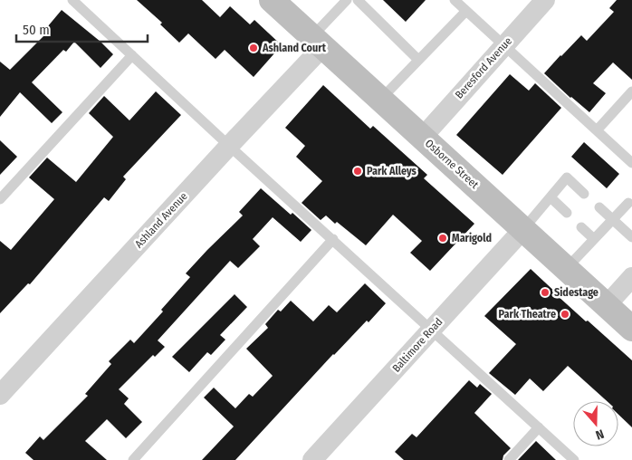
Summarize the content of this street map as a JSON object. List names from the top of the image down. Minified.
{"streets":{"main road":["Osborne Street"],"street":["Beresford Avenue","Ashland Avenue","Baltimore Road"]},"crossings":[["Beresford Avenue","Osborne Street"],["Osborne Street","Ashland Avenue"],["Osborne Street","Baltimore Road"]],"places":["Ashland Court","Park Alleys","Marigold","Sidestage","Park Theatre"],"scale_bar":"50 m","north":"bottom"}
